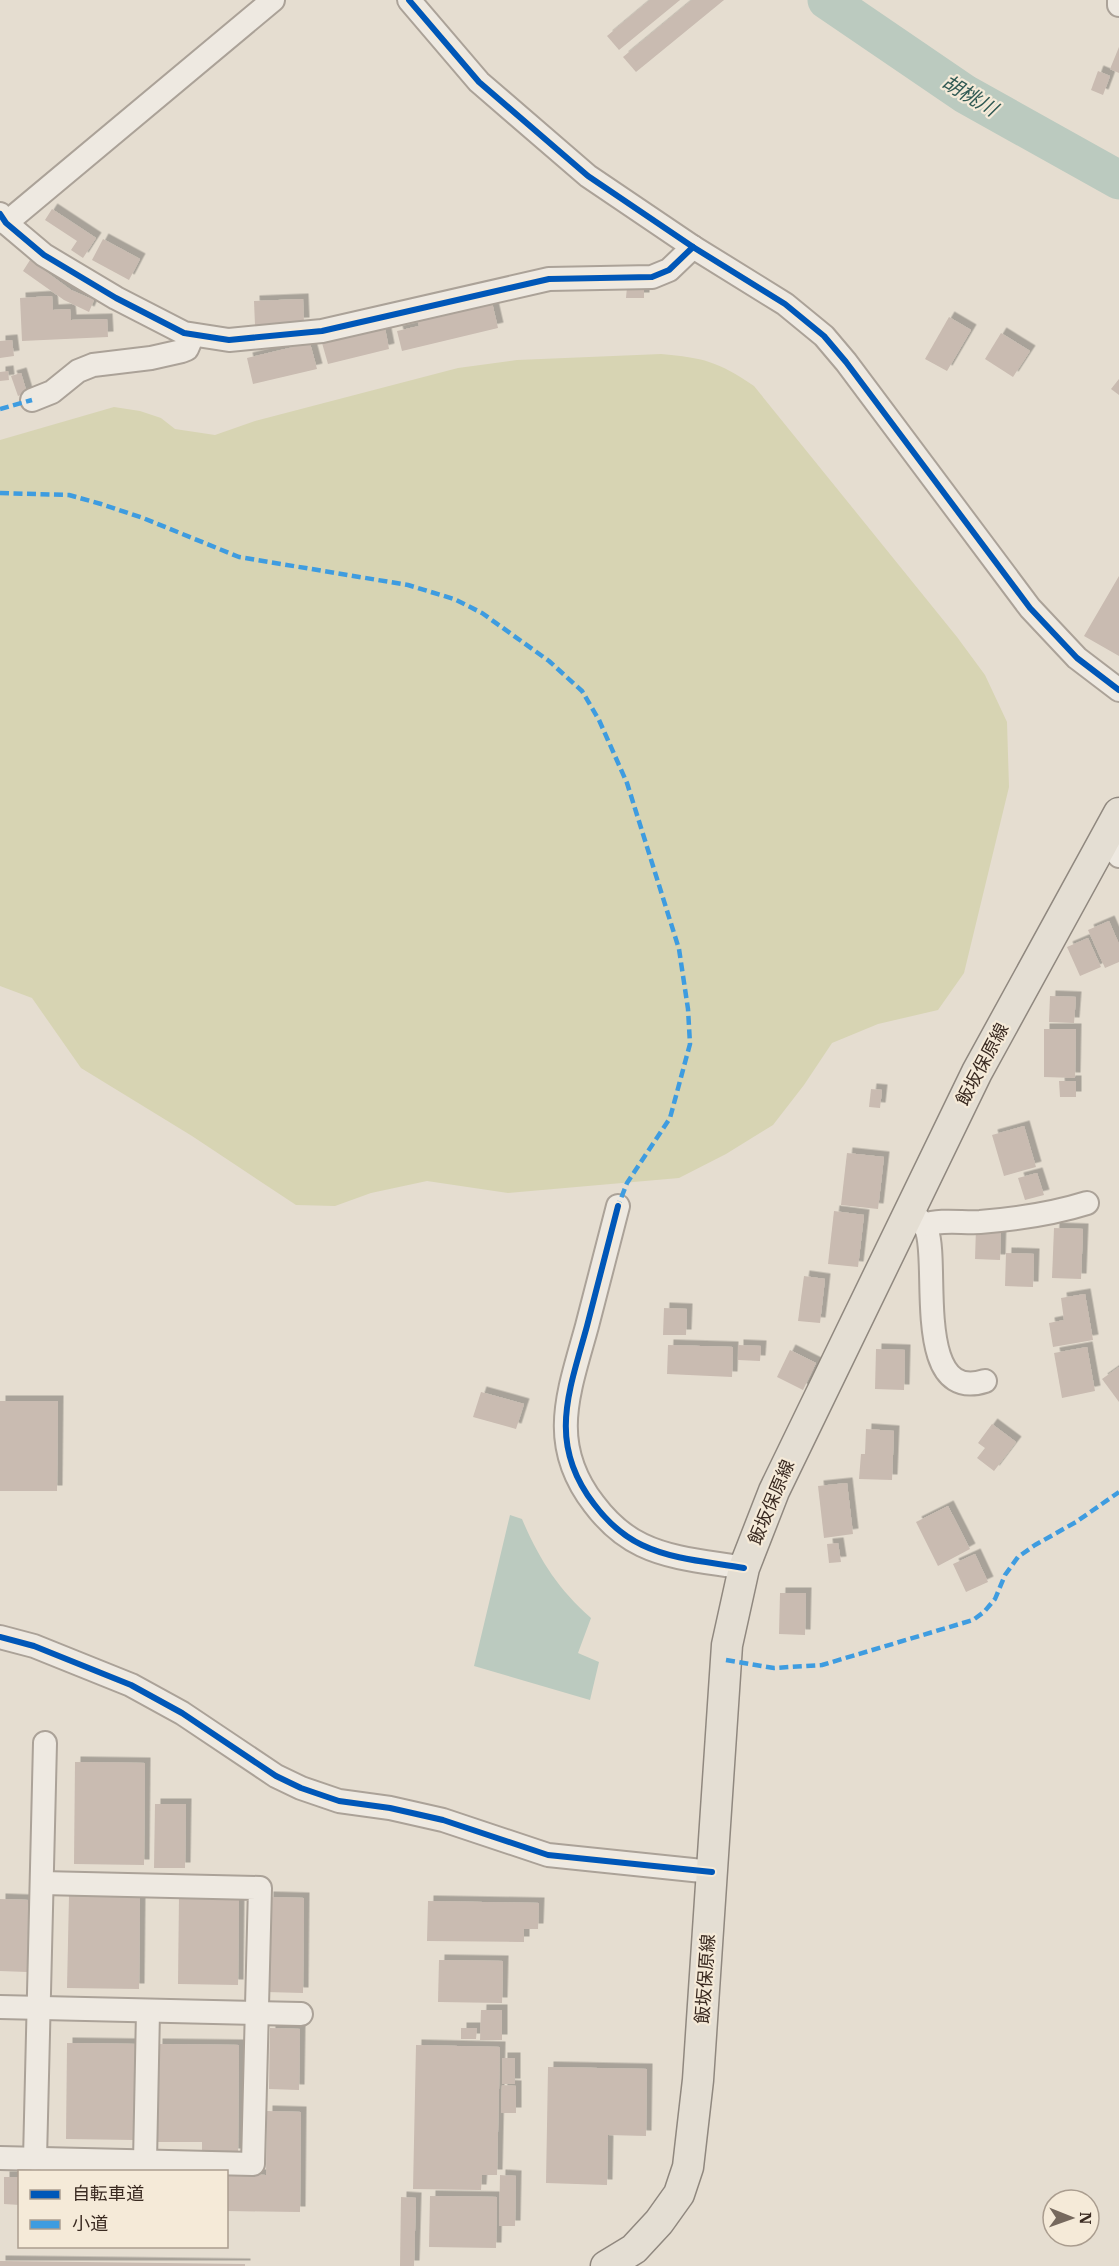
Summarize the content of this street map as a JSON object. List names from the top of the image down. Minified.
{"streets":{"main road":["飯坂保原線"]},"water":["胡桃川"],"legend":["自転車道","小道"],"north":"right"}
